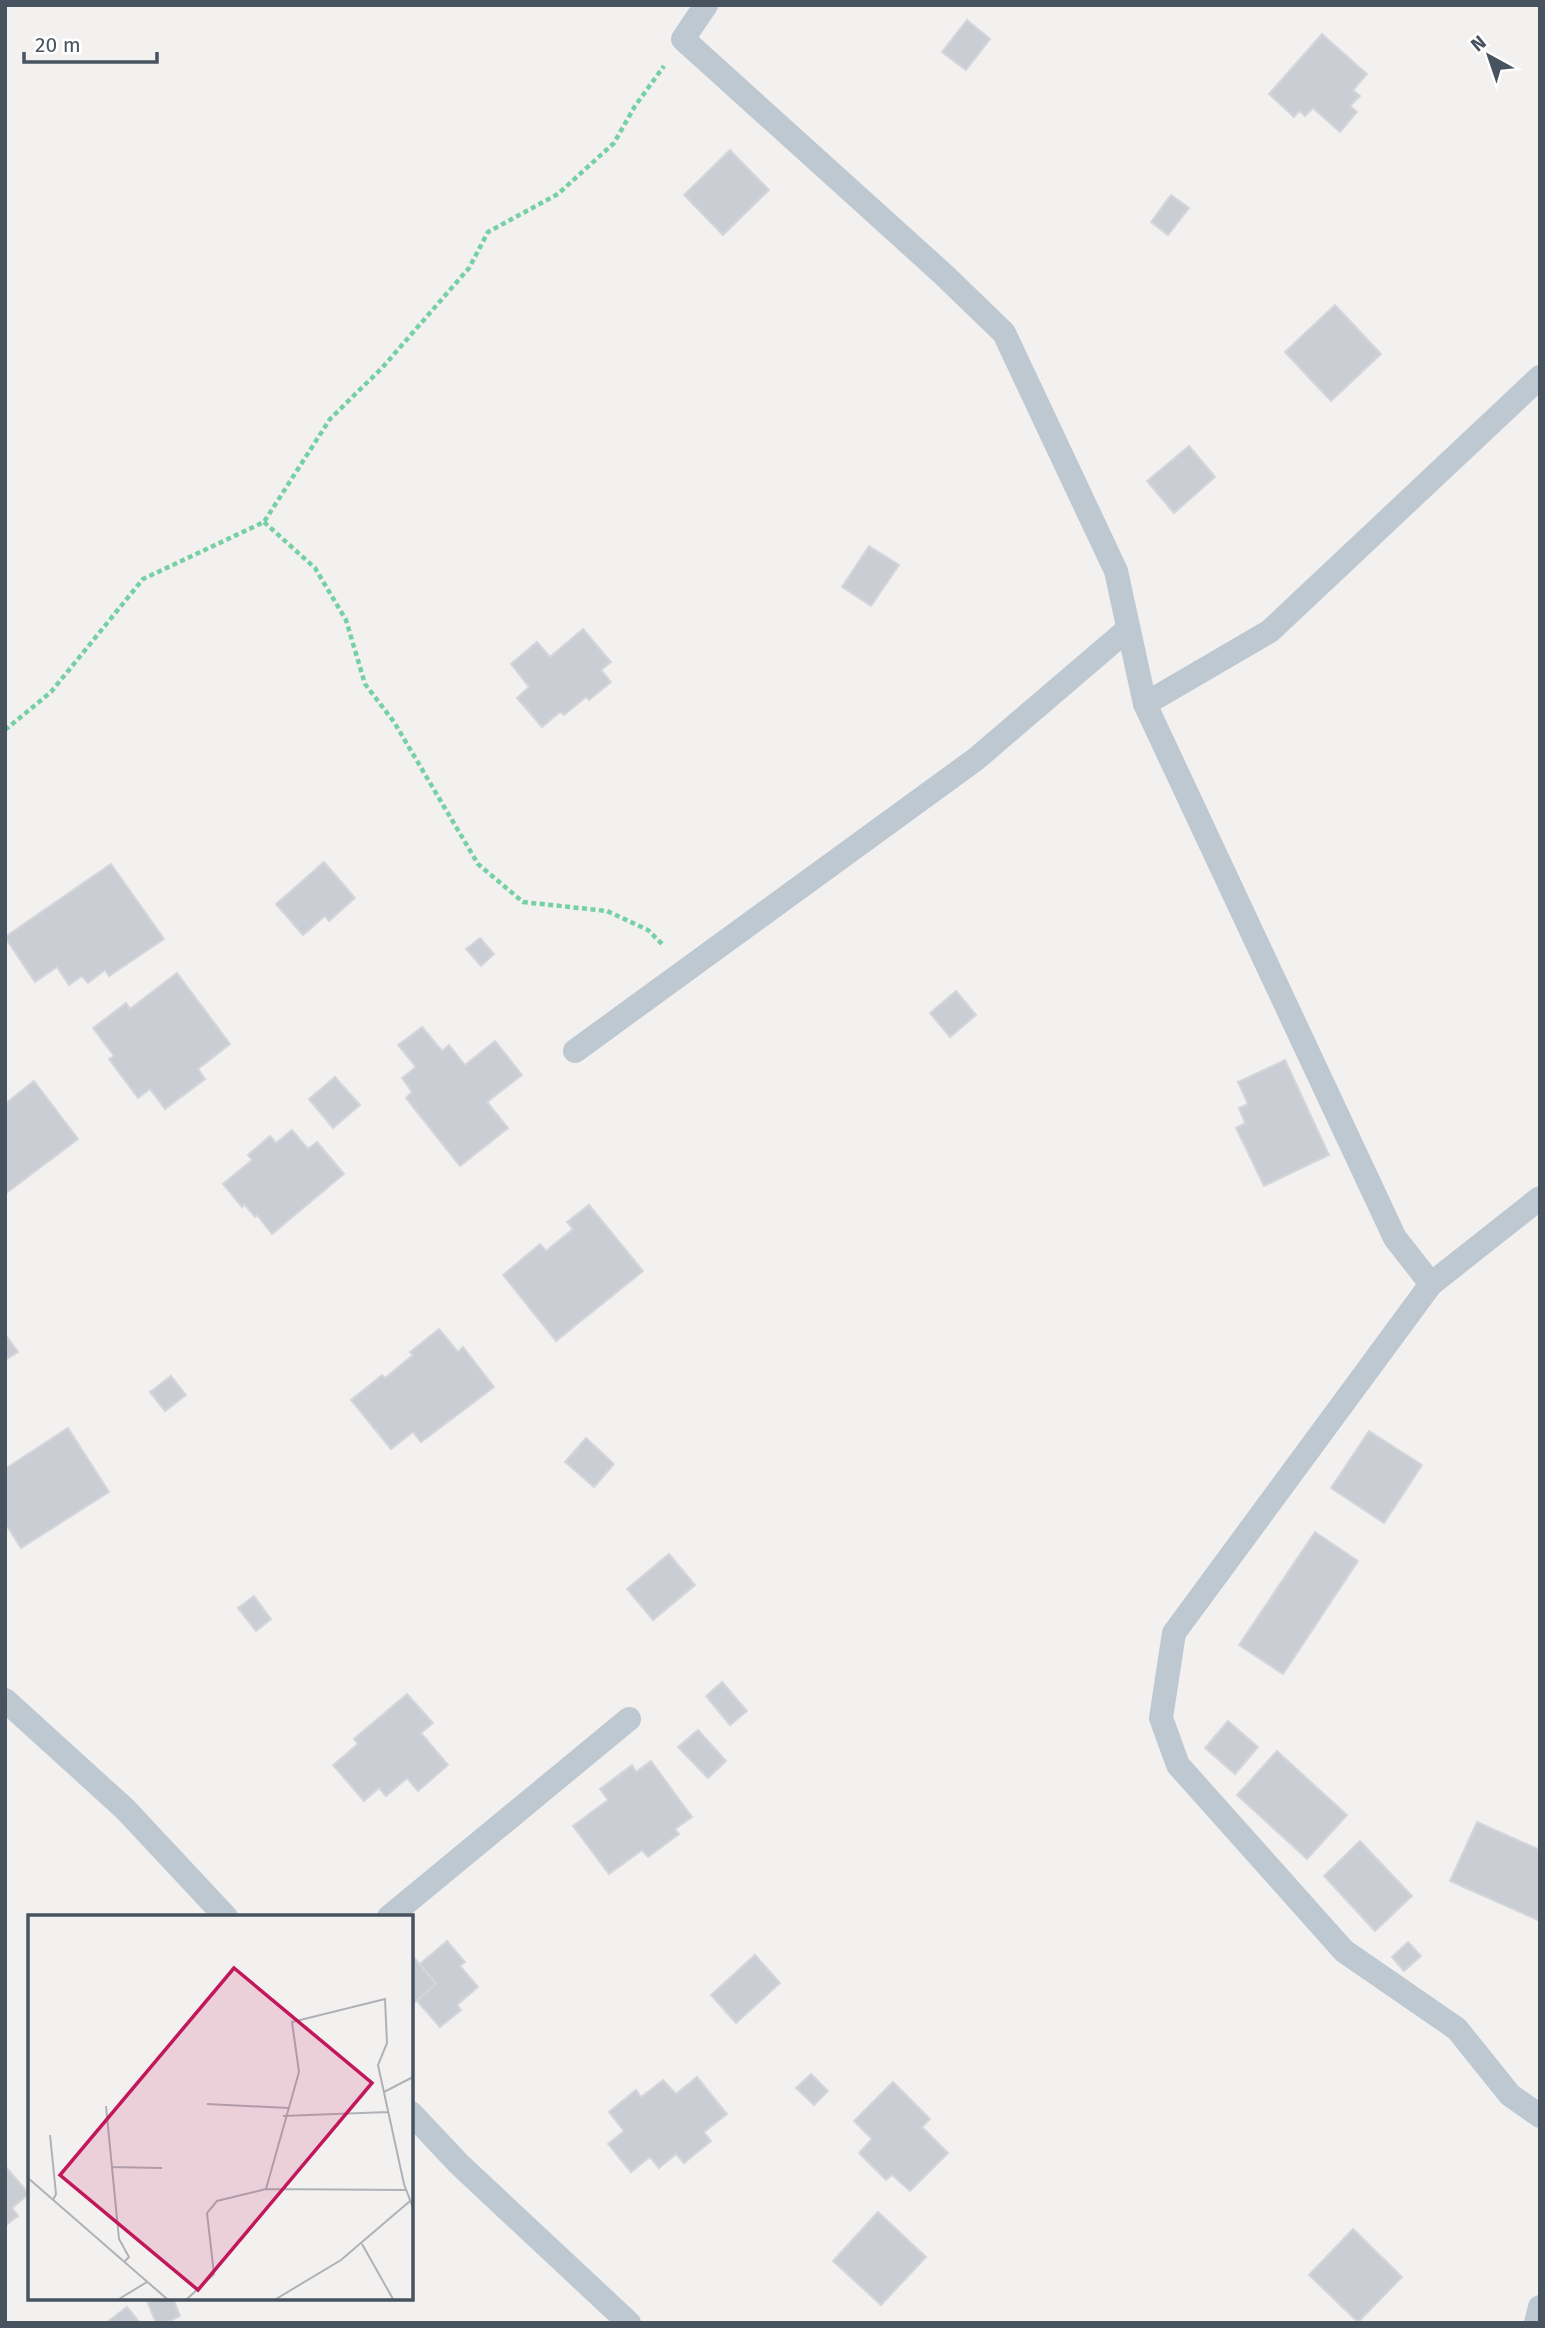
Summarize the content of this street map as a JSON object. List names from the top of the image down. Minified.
{"scale_bar":"20 m","north":"top left"}
